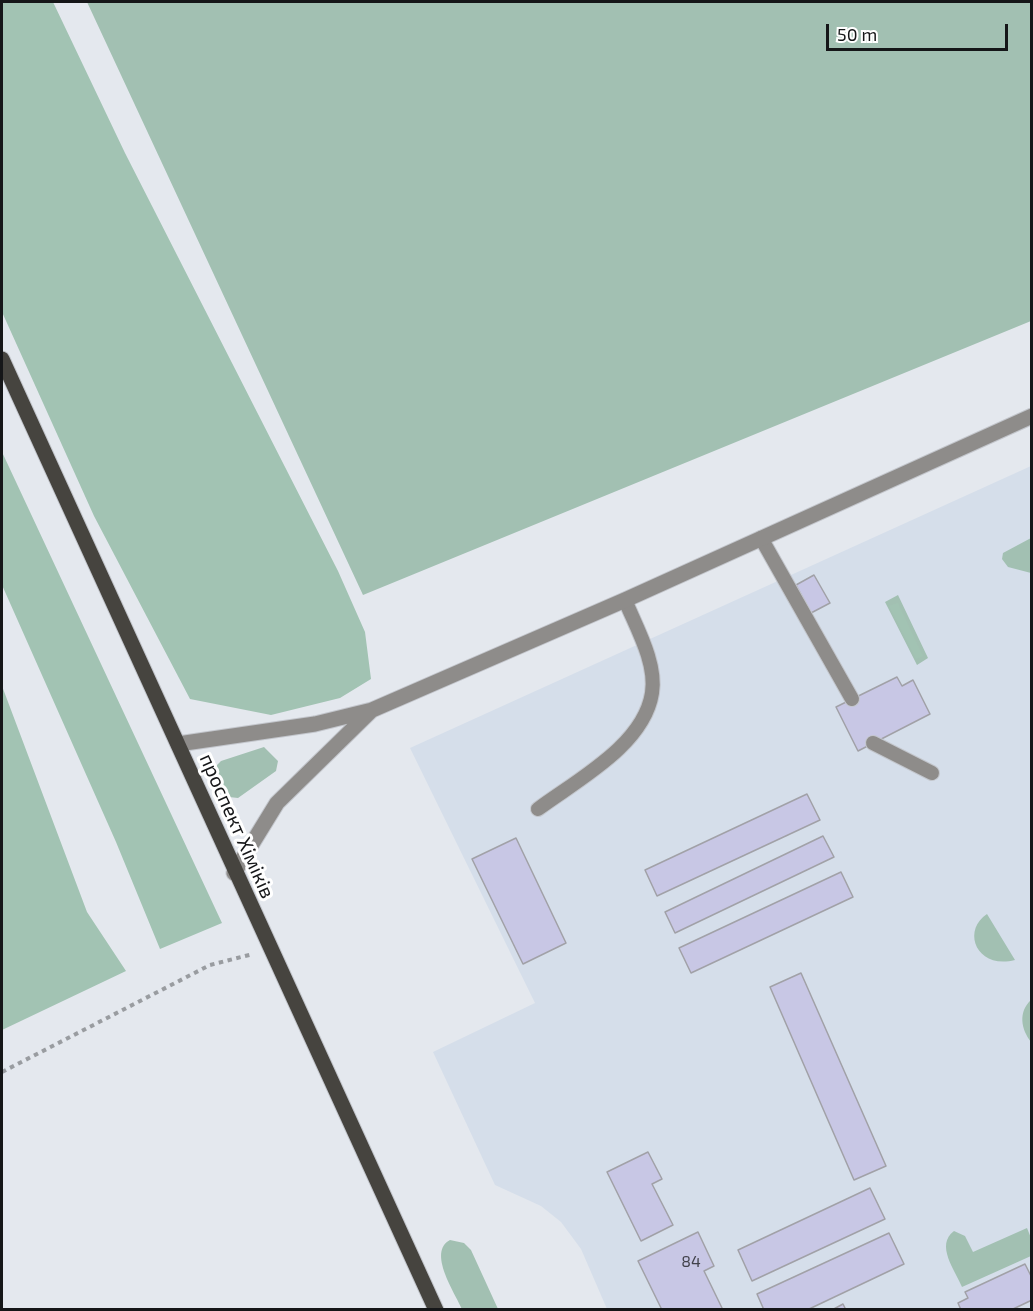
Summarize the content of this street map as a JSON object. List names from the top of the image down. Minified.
{"streets":{"main road":["проспект Хіміків"]},"house_numbers":["84"],"scale_bar":"50 m"}
